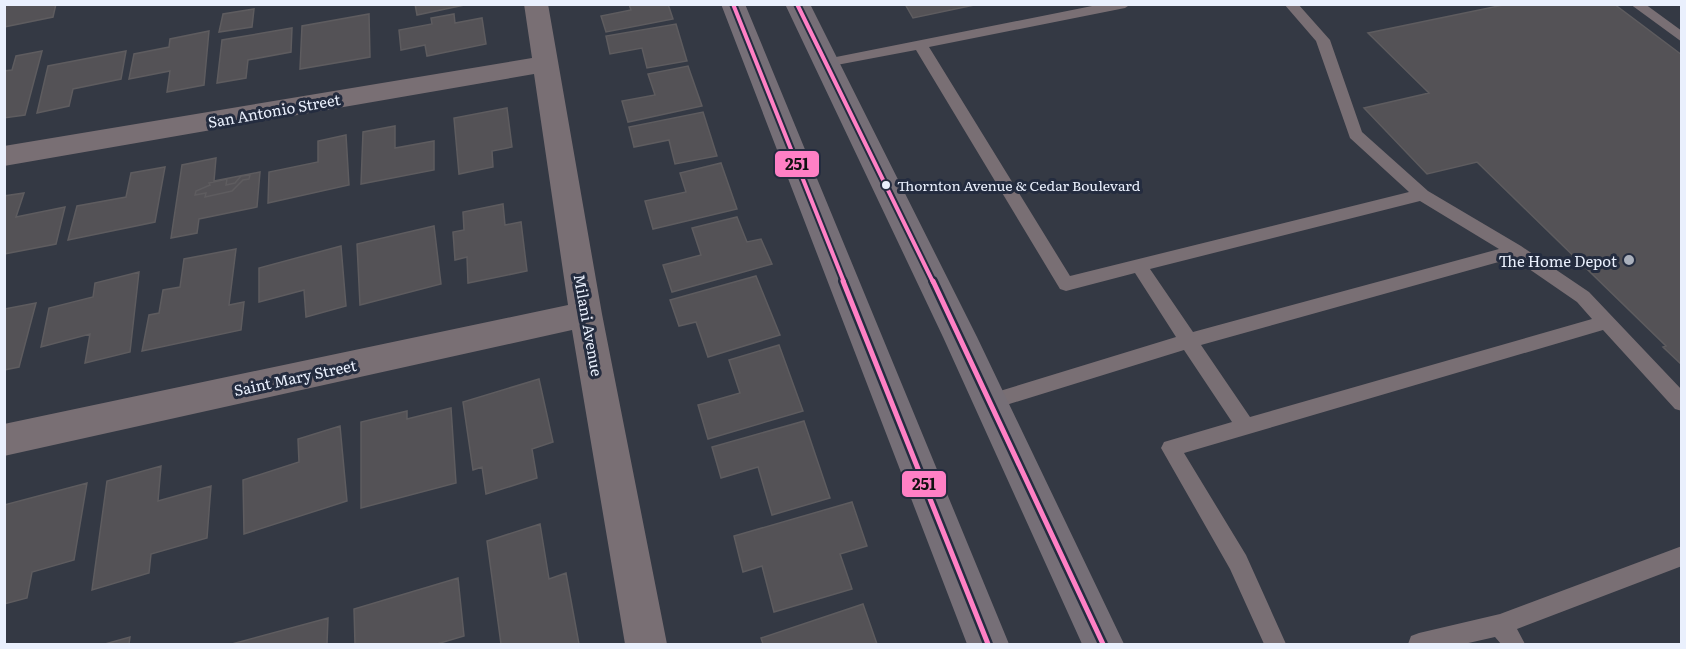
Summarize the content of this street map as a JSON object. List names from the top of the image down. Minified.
{"streets":{"street":["San Antonio Street","Milani Avenue","Saint Mary Street"]},"crossings":[["San Antonio Street","Milani Avenue"],["Milani Avenue","Saint Mary Street"]],"places":["Thornton Avenue & Cedar Boulevard","The Home Depot"],"lines":["transit line 251"]}
